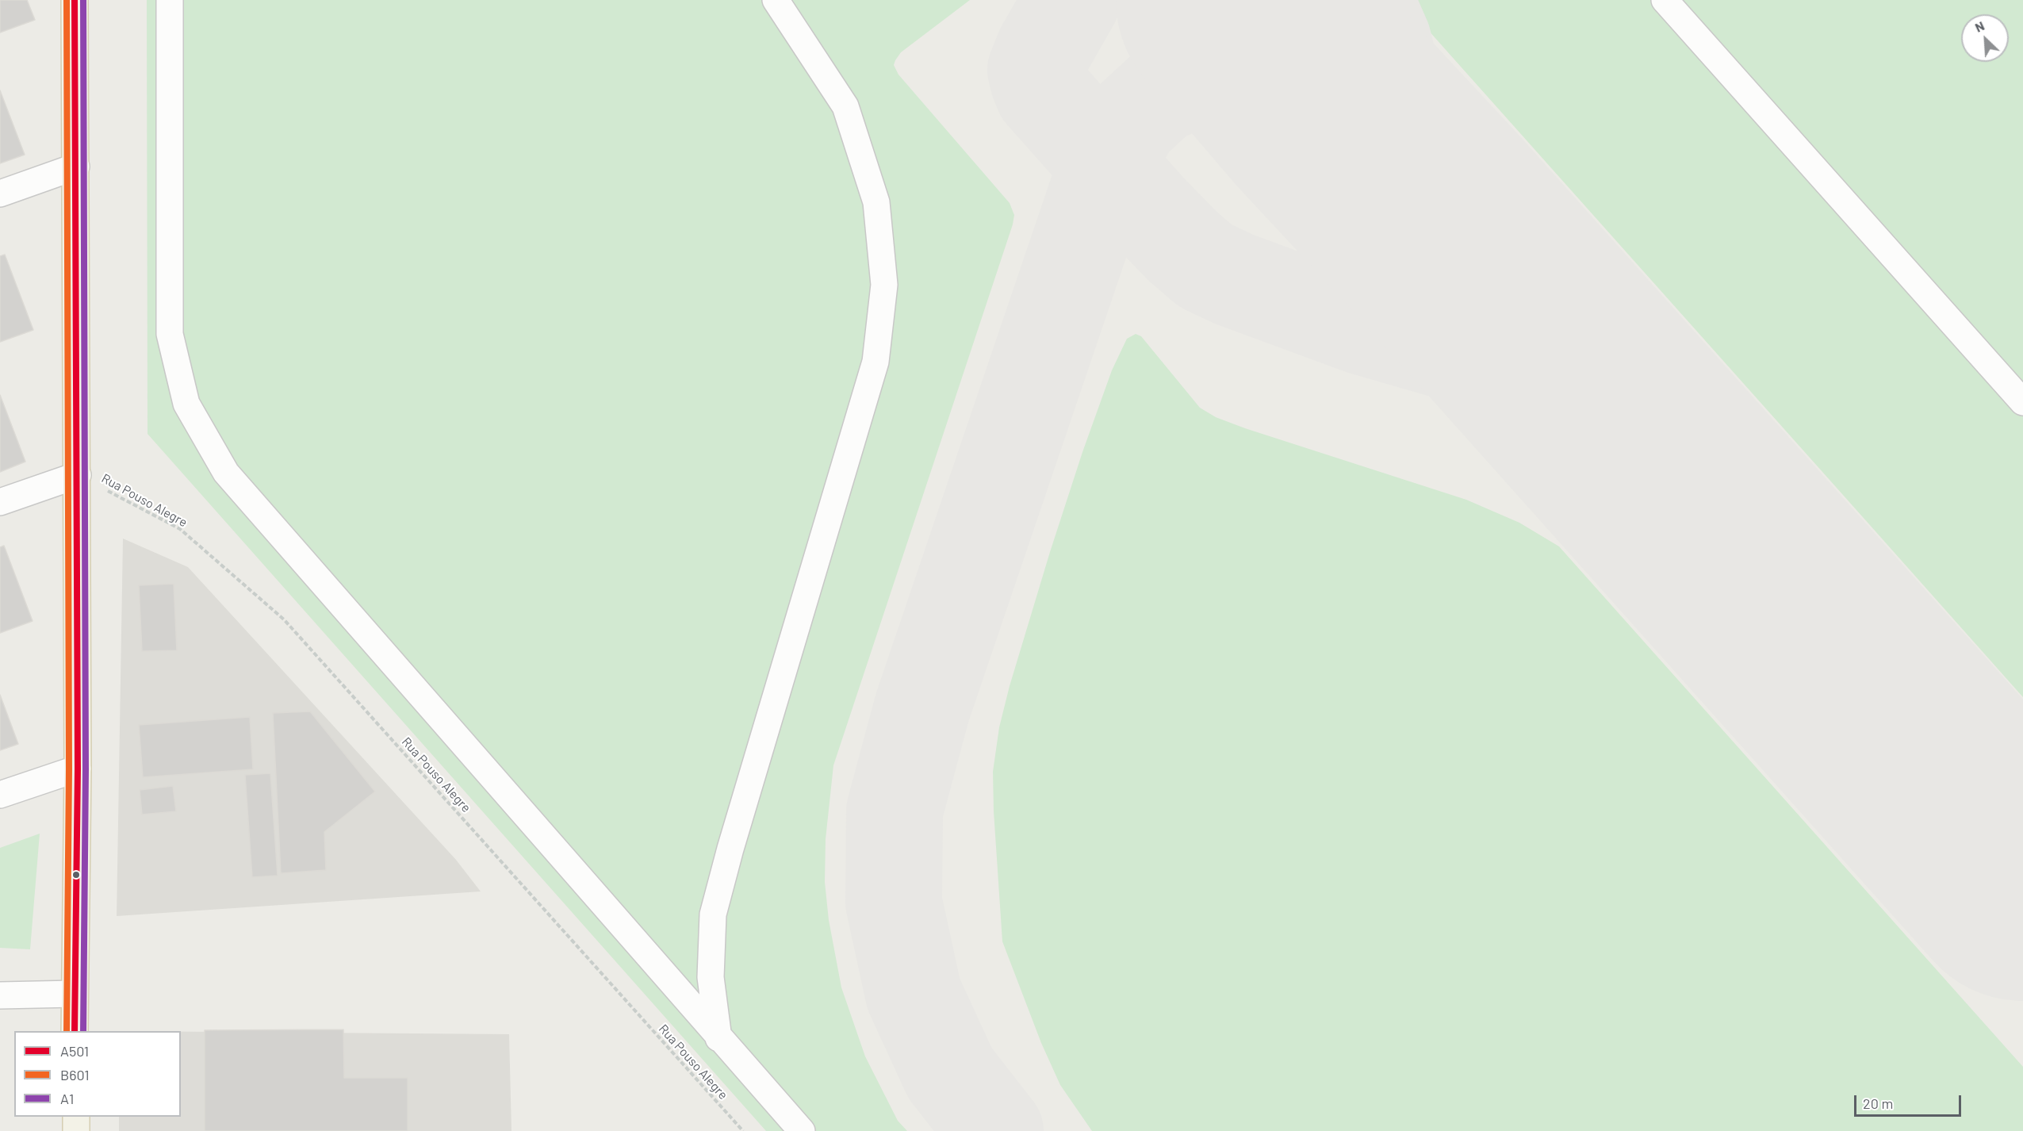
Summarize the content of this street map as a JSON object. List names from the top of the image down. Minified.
{"streets":{"path":["Rua Pouso Alegre"]},"lines":["transit line A501","transit line B601","transit line A1"],"legend":["A501","B601","A1"],"scale_bar":"20 m","north":"top left"}
